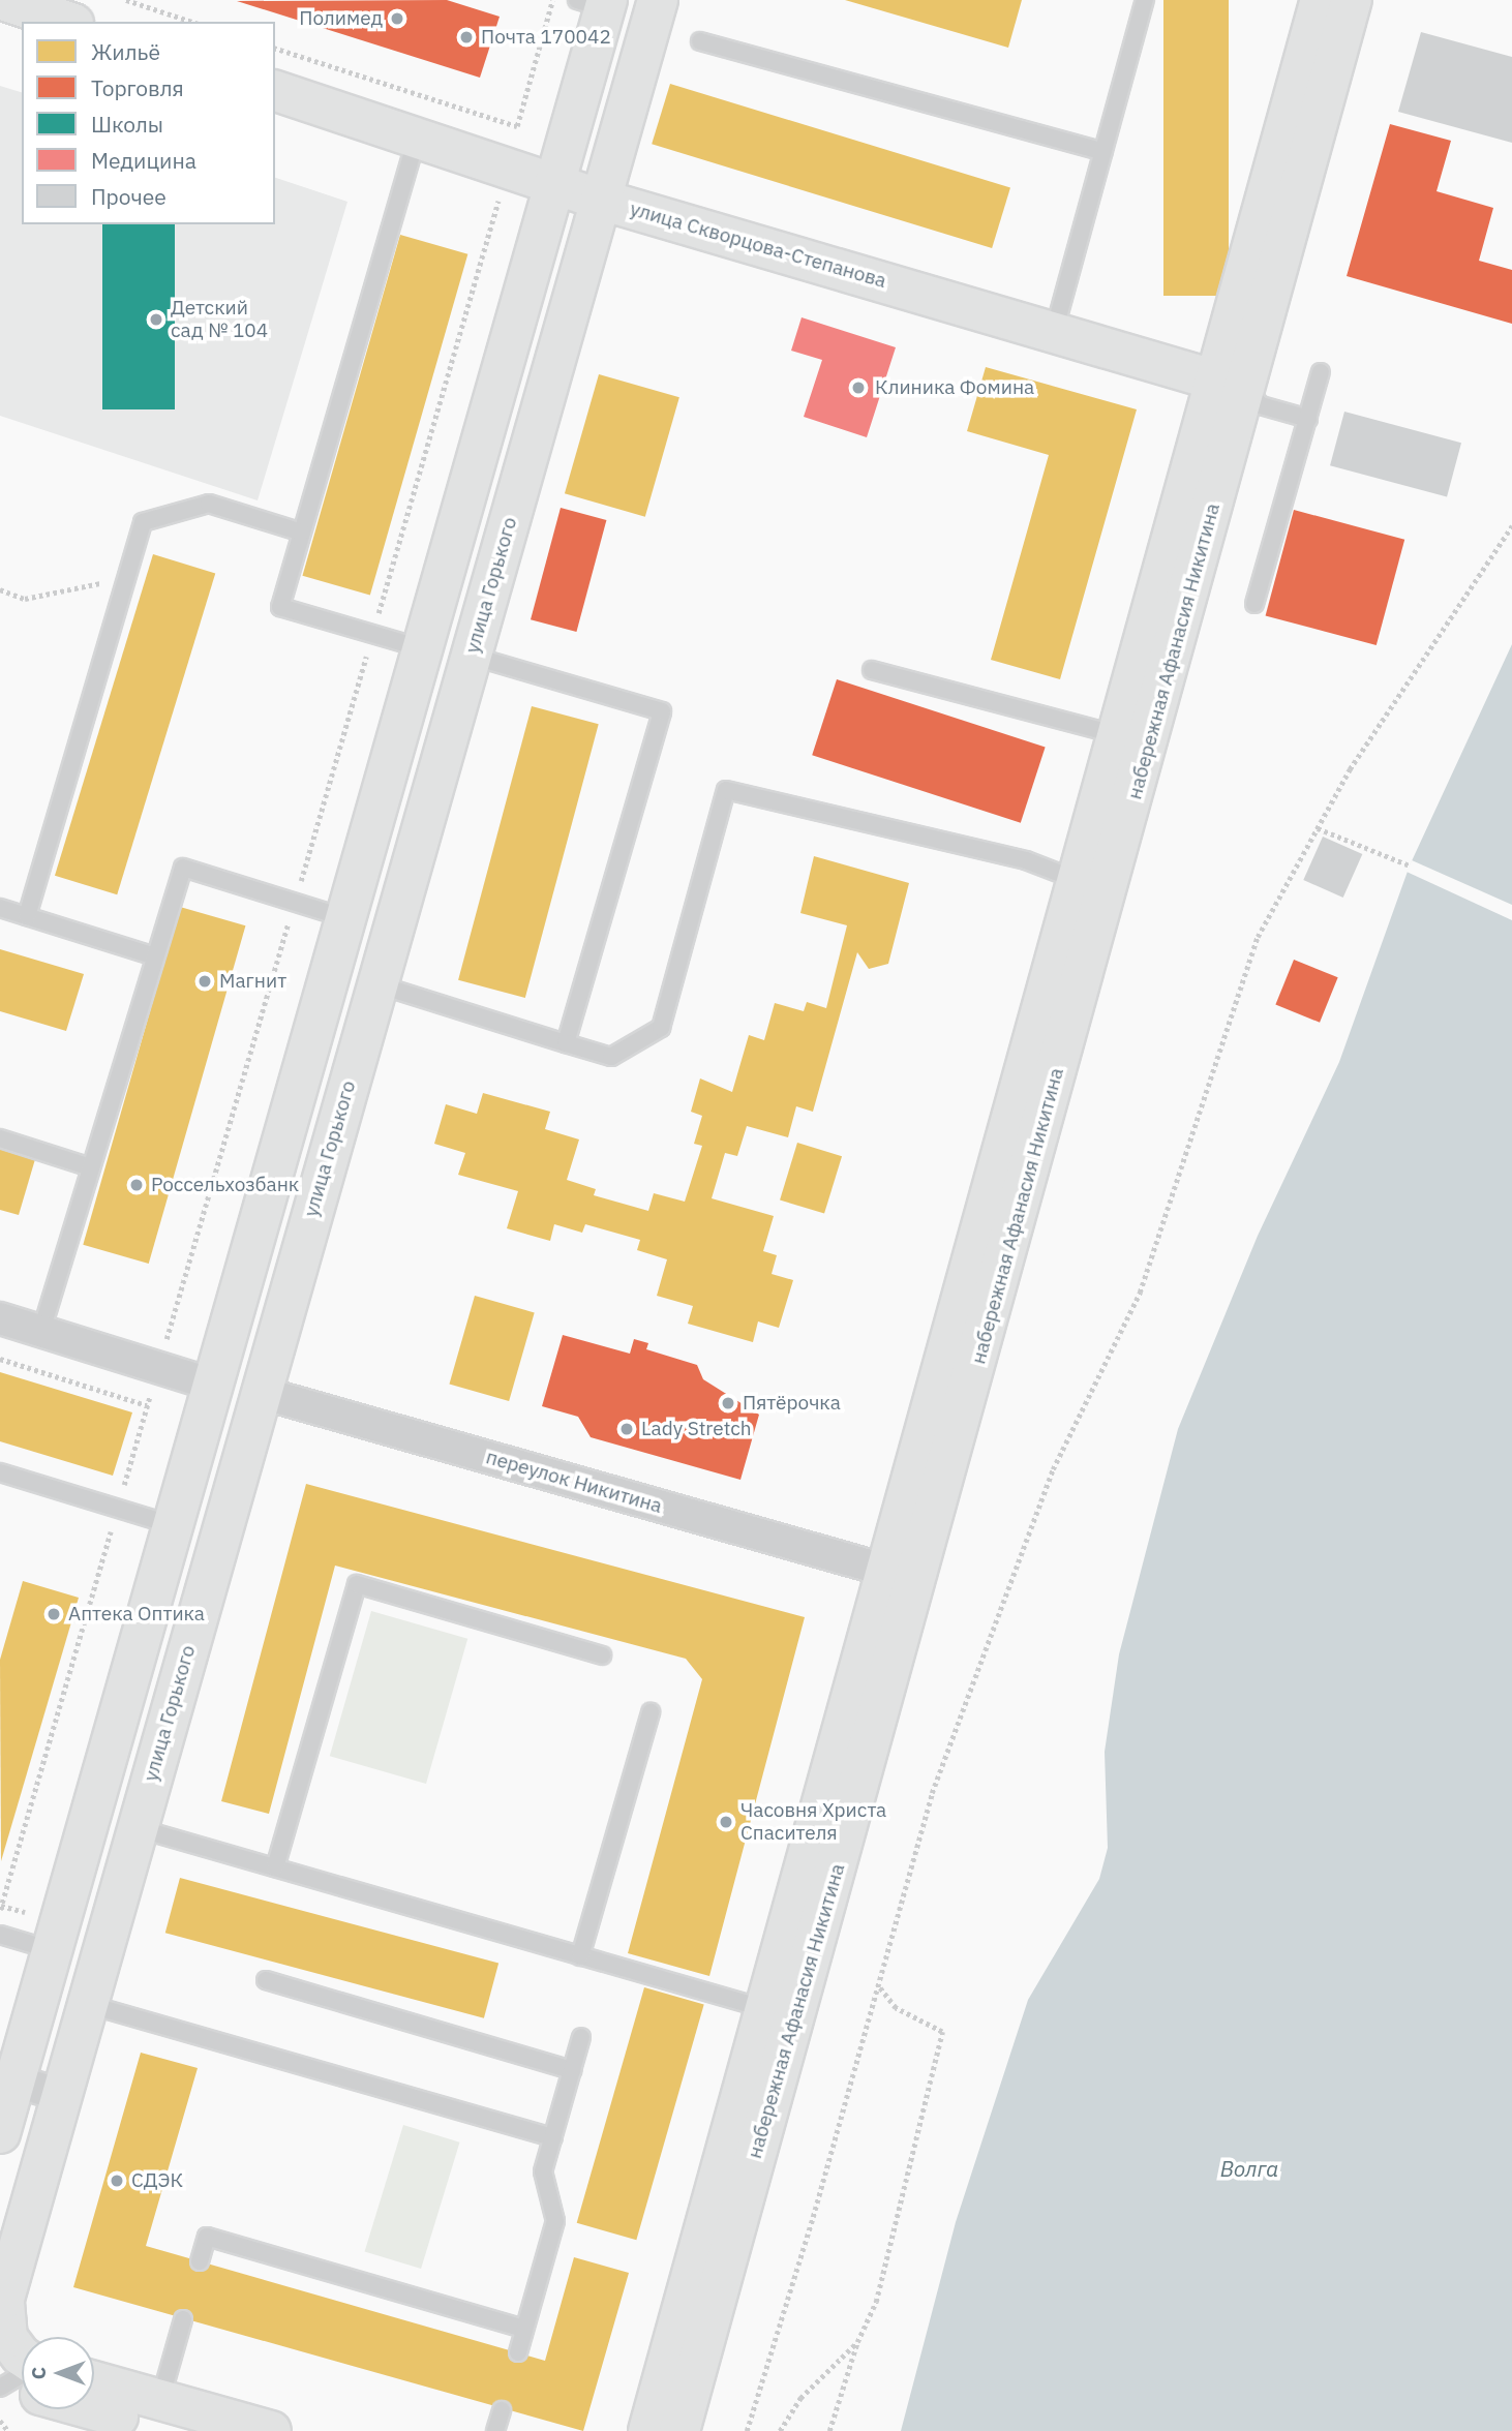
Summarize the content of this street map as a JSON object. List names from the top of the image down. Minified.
{"streets":{"main road":["улица Скворцова-Степанова","улица Горького","набережная Афанасия Никитина"],"street":["переулок Никитина"]},"crossings":[["улица Скворцова-Степанова","улица Горького"],["улица Скворцова-Степанова","набережная Афанасия Никитина"],["улица Горького","переулок Никитина"],["набережная Афанасия Никитина","переулок Никитина"]],"water":["Волга"],"places":["Полимед","Почта 170042","Детский сад № 104","Клиника Фомина","Магнит","Россельхозбанк","Пятёрочка","Lady Stretch","Аптека Оптика","Часовня Христа Спасителя","СДЭК"],"legend":["Жильё","Торговля","Школы","Медицина","Прочее"],"north":"left"}
